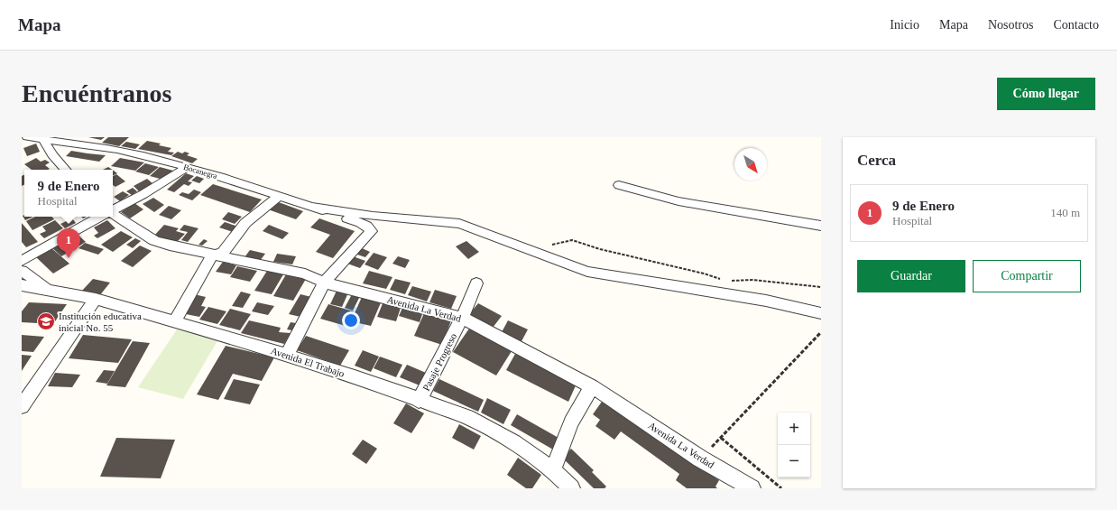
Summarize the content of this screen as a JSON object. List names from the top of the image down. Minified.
{"streets":{"street":["Bocanegra","Avenida La Verdad","Avenida El Trabajo","Pasaje Progreso"]},"crossings":[["Bocanegra","Avenida La Verdad"],["Avenida La Verdad","Pasaje Progreso"],["Avenida El Trabajo","Pasaje Progreso"]],"places":{"school or university":["Institución educativa inicial No. 55"]},"north":"bottom right","page":{"header":"Mapa","nav":["Inicio","Mapa","Nosotros","Contacto"],"buttons":["Cómo llegar",["Guardar","Compartir"]],"title":"Encuéntranos","heading":"Cerca","popup":["9 de Enero","Hospital"],"list":[{"mark":"1","name":"9 de Enero","note":"Hospital","value":"140 m"}],"pins":"1","map_buttons":["+","−"]}}
